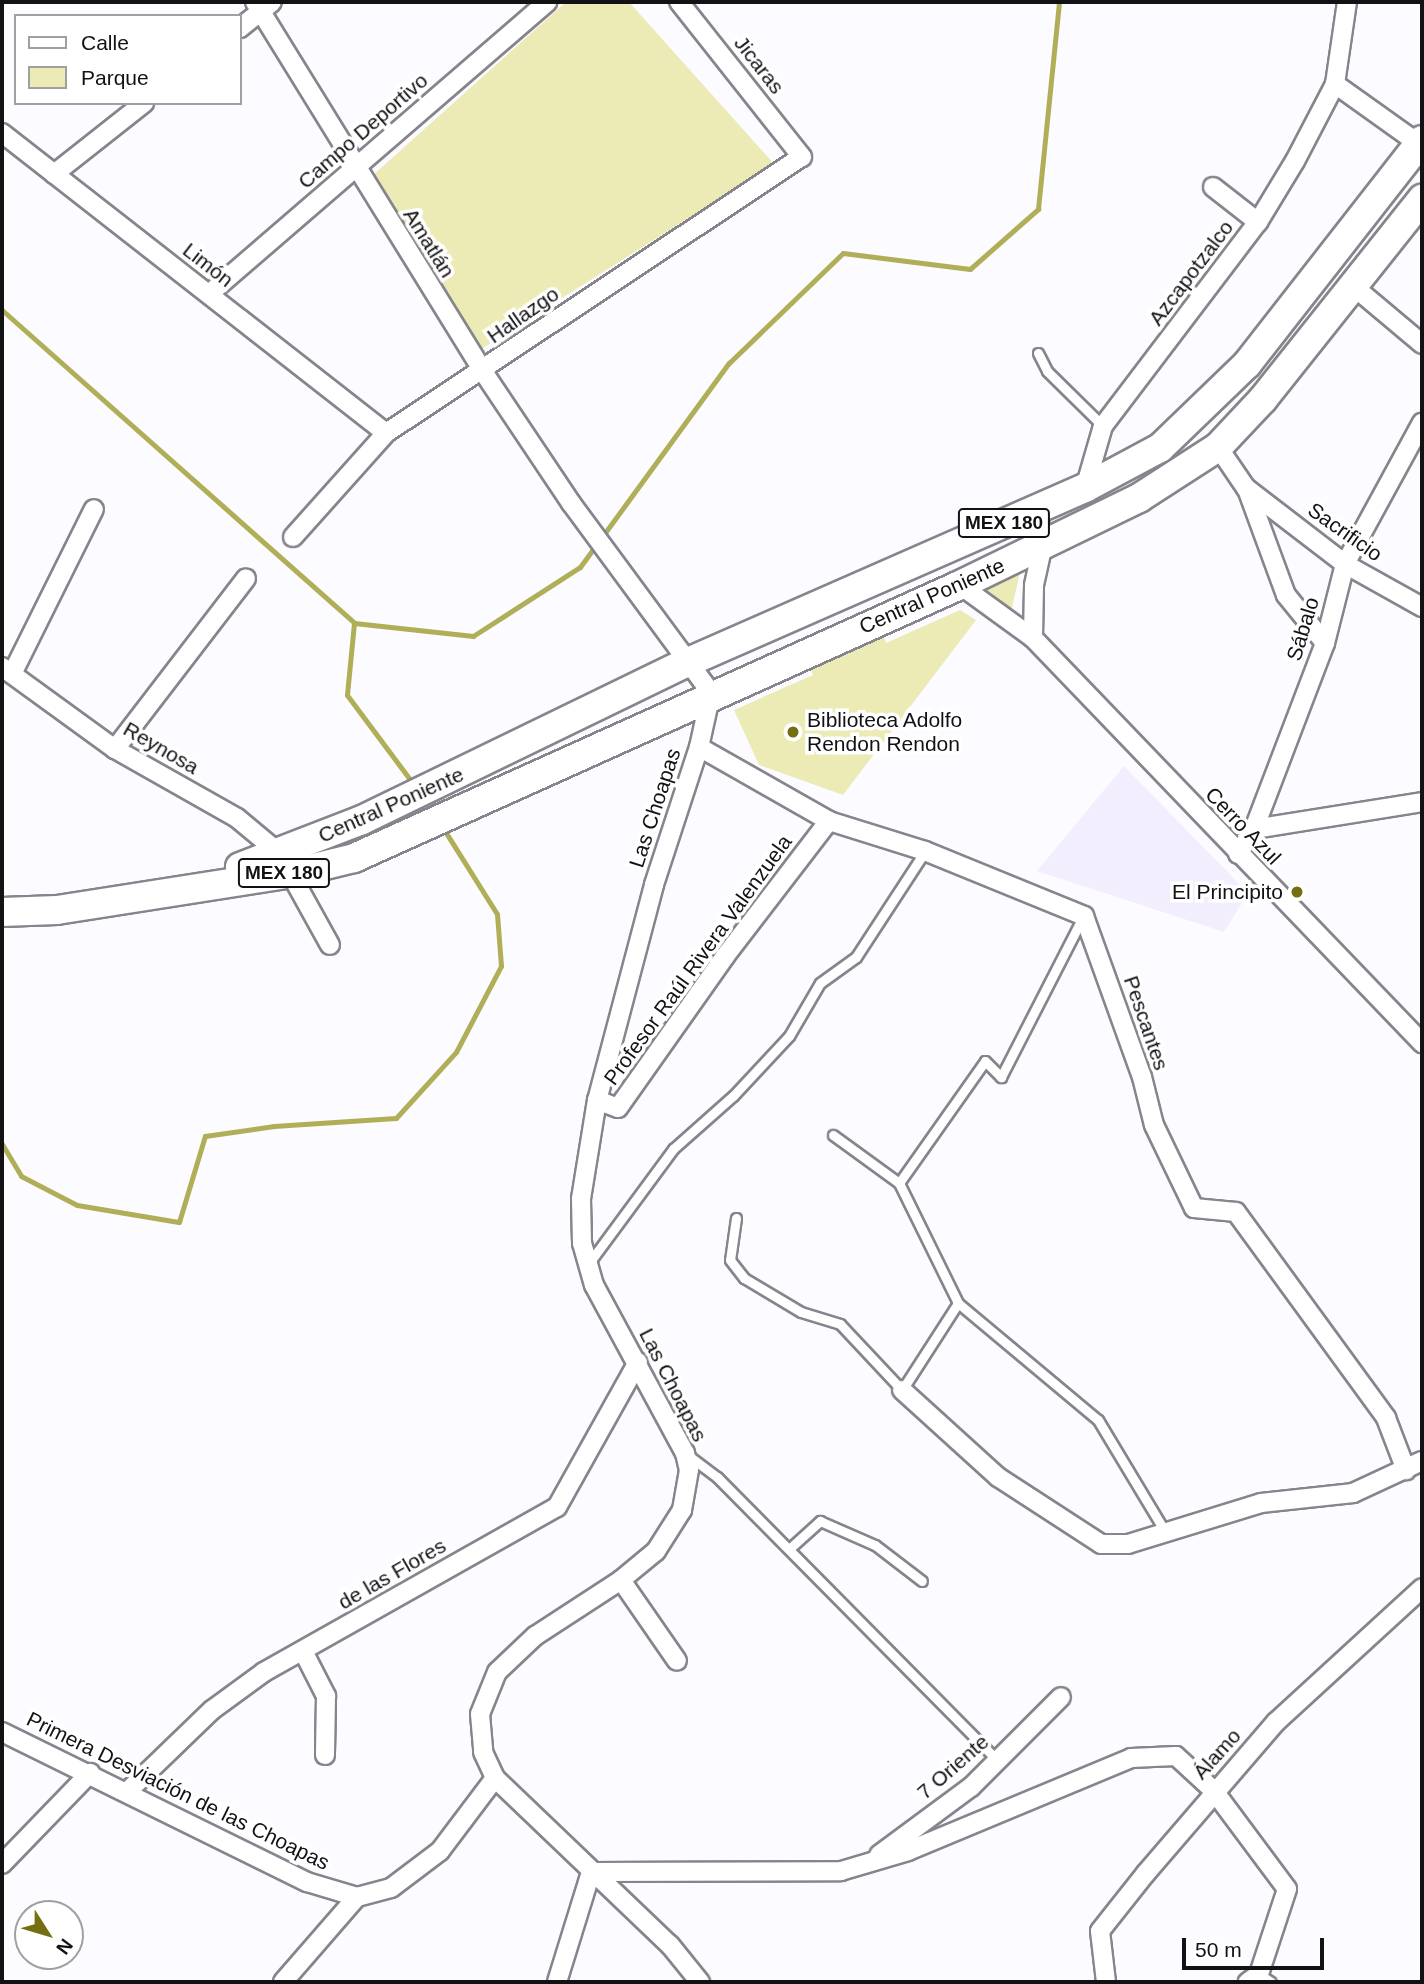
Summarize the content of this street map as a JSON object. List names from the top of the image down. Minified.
{"streets":{"main road":["MEX 180","Central Poniente"],"street":["Jicaras","Campo Deportivo","Amatlán","Limón","Azcapotzalco","Hallazgo","Sacrificio","Sábalo","Reynosa","Las Choapas","Cerro Azul","Profesor Raúl Rivera Valenzuela","Pescantes","de las Flores","Álamo","7 Oriente","Primera Desviación de las Choapas"]},"crossings":[["Jicaras","Hallazgo"],["Campo Deportivo","Amatlán"],["Campo Deportivo","Limón"],["Amatlán","Hallazgo"],["Amatlán","Central Poniente"],["Limón","Hallazgo"],["Azcapotzalco","Central Poniente"],["Sacrificio","Central Poniente"],["Sacrificio","Sábalo"],["Central Poniente","Reynosa"],["Central Poniente","Las Choapas"],["Central Poniente","Cerro Azul"],["Sábalo","Cerro Azul"],["Las Choapas","Profesor Raúl Rivera Valenzuela"],["Las Choapas","de las Flores"],["de las Flores","Primera Desviación de las Choapas"]],"places":["Biblioteca Adolfo Rendon Rendon","El Principito"],"legend":["Calle","Parque"],"scale_bar":"50 m","north":"bottom right"}
